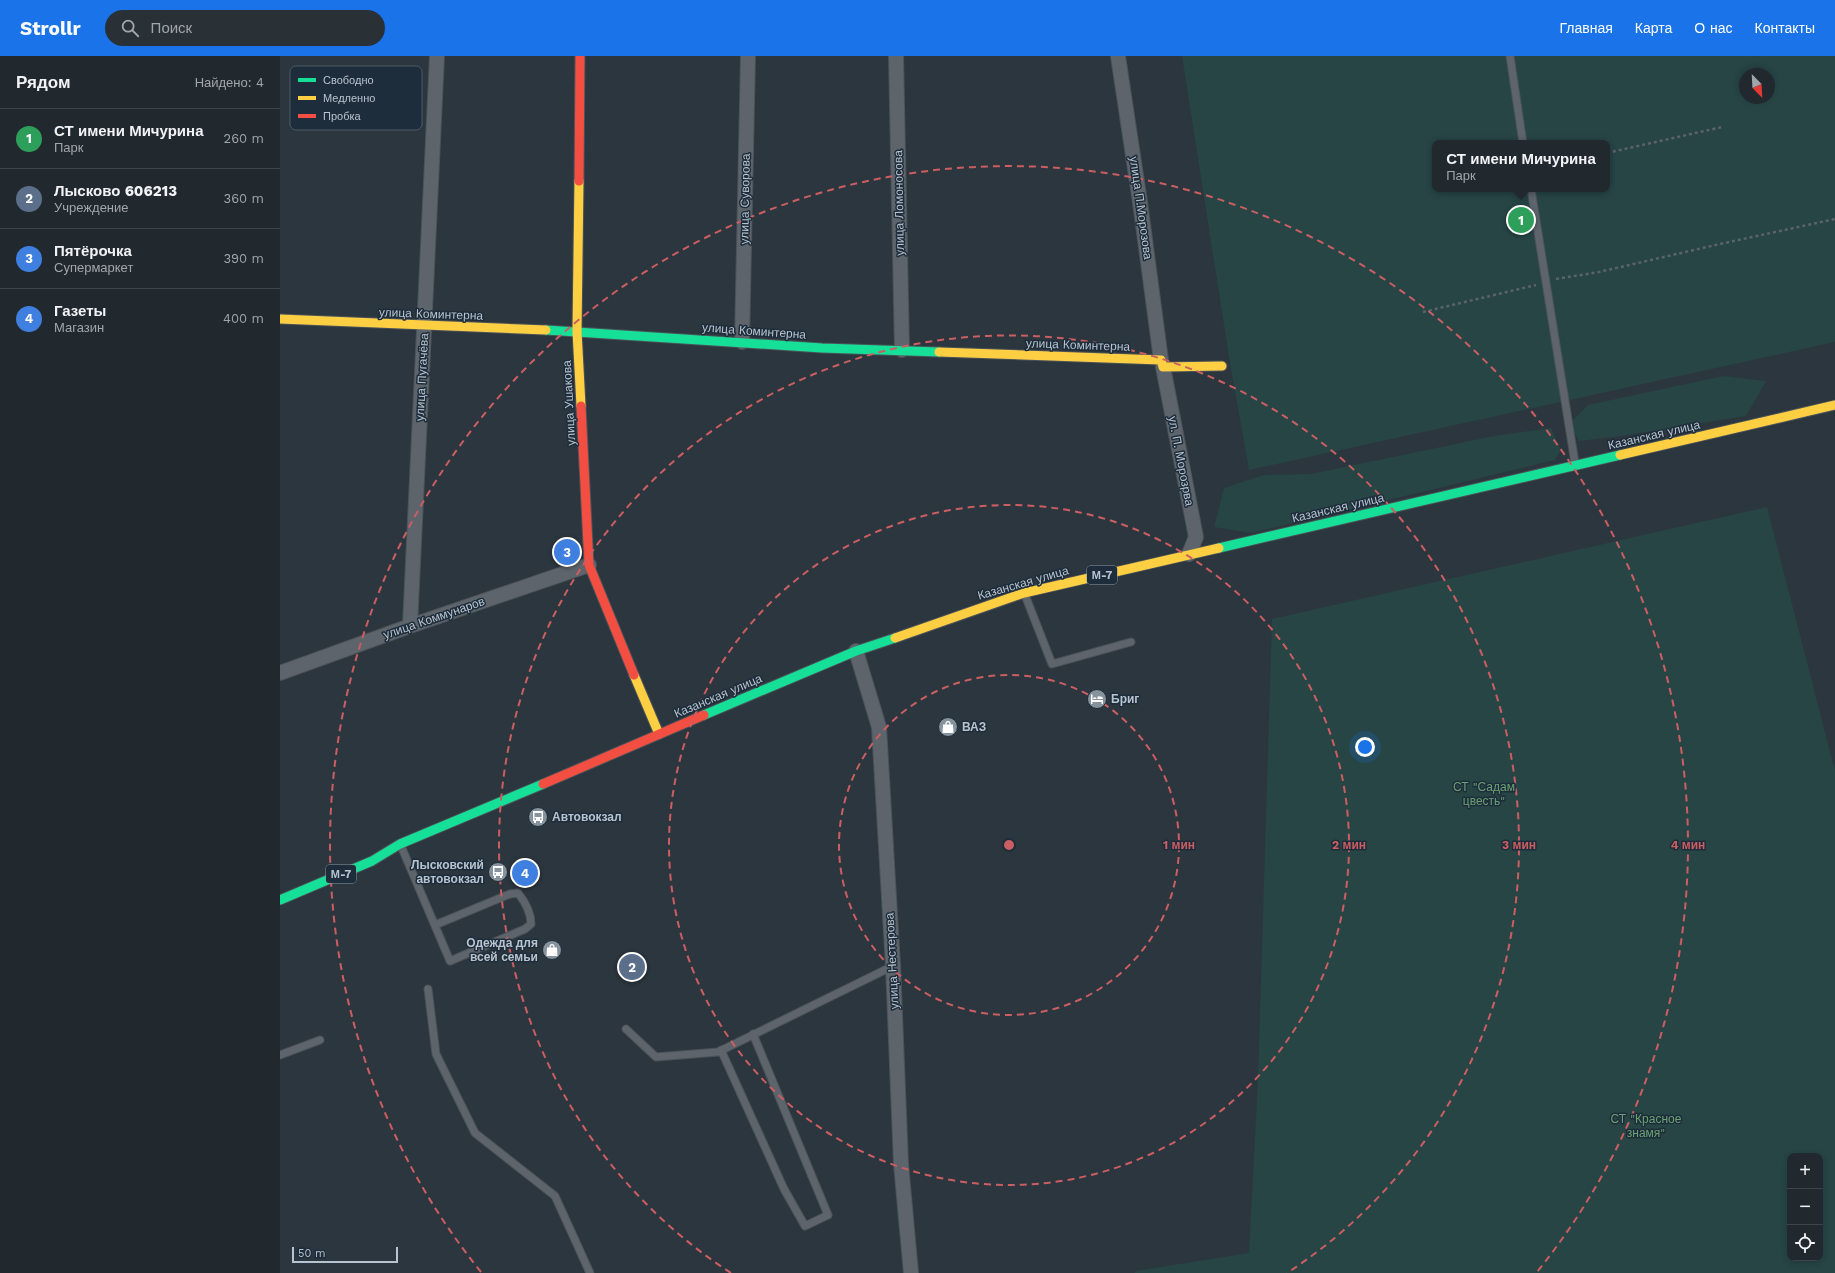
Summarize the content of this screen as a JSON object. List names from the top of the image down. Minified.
{"streets":{"main road":["улица Коминтерна","улица Ушакова","Казанская улица","М-7"],"street":["улица Суворова","улица Ломоносова","улица П.Морозова","улица Пугачёва","ул. П. Морозрва","улица Коммунаров","улица Нестерова"]},"crossings":[["улица Суворова","улица Коминтерна"],["улица Ломоносова","улица Коминтерна"],["улица П.Морозова","улица Коминтерна"],["улица П.Морозова","ул. П. Морозрва"],["улица Коминтерна","улица Пугачёва"],["улица Коминтерна","улица Ушакова"],["улица Коминтерна","ул. П. Морозрва"],["улица Пугачёва","улица Коммунаров"],["улица Ушакова","Казанская улица"],["улица Ушакова","улица Коммунаров"],["Казанская улица","ул. П. Морозрва"],["Казанская улица","улица Нестерова"]],"parks":["СТ \"Садам цвесть\"","СТ \"Красное знамя\""],"places":{"hotel":["Бриг"],"shop":["ВАЗ","Одежда для всей семьи"],"bus stop":["Автовокзал","Лысковский автовокзал"]},"legend":["Свободно","Медленно","Пробка"],"scale_bar":"50 m","north":"bottom right","page":{"header":"Strollr","search":"Поиск","nav":["Главная","Карта","О нас","Контакты"],"heading":["Рядом","Найдено: 4"],"list":[{"mark":"1","name":"СТ имени Мичурина","note":"Парк","value":"260 m"},{"mark":"2","name":"Лысково 606213","note":"Учреждение","value":"360 m"},{"mark":"3","name":"Пятёрочка","note":"Супермаркет","value":"390 m"},{"mark":"4","name":"Газеты","note":"Магазин","value":"400 m"}],"popup":["СТ имени Мичурина","Парк"],"pins":["1","3","4","2"],"map_buttons":["+","−"],"scale":"50 m"},"rings":["1 мин","2 мин","3 мин","4 мин"]}
